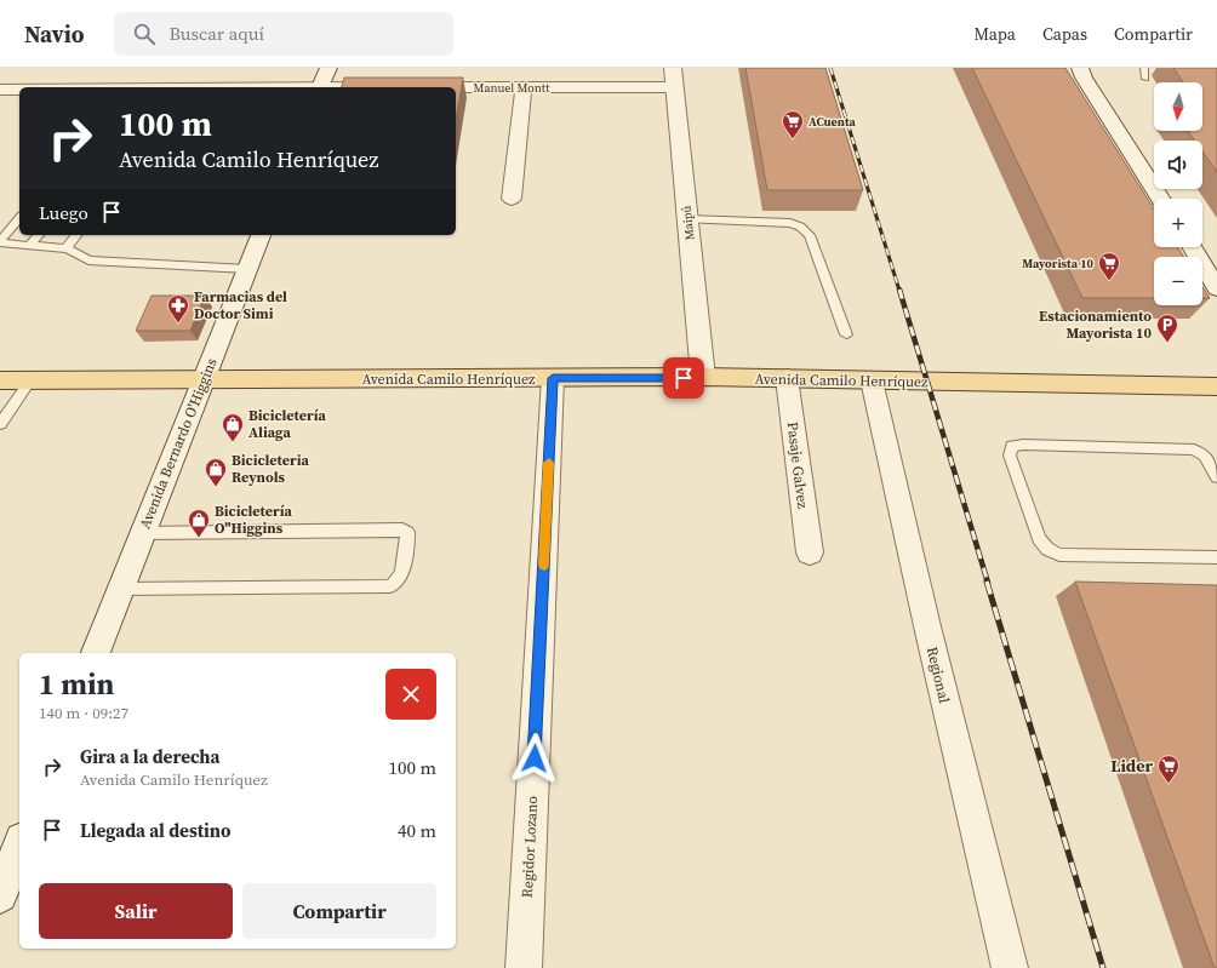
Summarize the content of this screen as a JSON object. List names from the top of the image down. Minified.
{"streets":{"main road":["Maipú","Avenida Camilo Henríquez","Avenida Bernardo O'Higgins"],"street":["Manuel Montt","Pasaje Galvez","Regional","Regidor Lozano"]},"crossings":[["Manuel Montt","Maipú"],["Maipú","Avenida Camilo Henríquez"],["Avenida Camilo Henríquez","Avenida Bernardo O'Higgins"],["Avenida Camilo Henríquez","Pasaje Galvez"],["Avenida Camilo Henríquez","Regional"],["Avenida Camilo Henríquez","Regidor Lozano"]],"places":{"supermarket":["ACuenta","Mayorista 10","Lider"],"pharmacy":["Farmacias del Doctor Simi"],"parking":["Estacionamiento Mayorista 10"],"shop":["Bicicletería Aliaga","Bicicleteria Reynols","Bicicletería O\"Higgins"]},"north":"bottom","page":{"header":"Navio","search":"Buscar aquí","nav":["Mapa","Capas","Compartir"],"map_buttons":["+","−"],"turn":["100 m","Avenida Camilo Henríquez"],"then":"Luego","heading":["1 min","140 m · 09:27"],"list":[{"name":"Gira a la derecha","note":"Avenida Camilo Henríquez","value":"100 m"},{"name":"Llegada al destino","value":"40 m"}],"buttons":["Salir","Compartir"]}}
